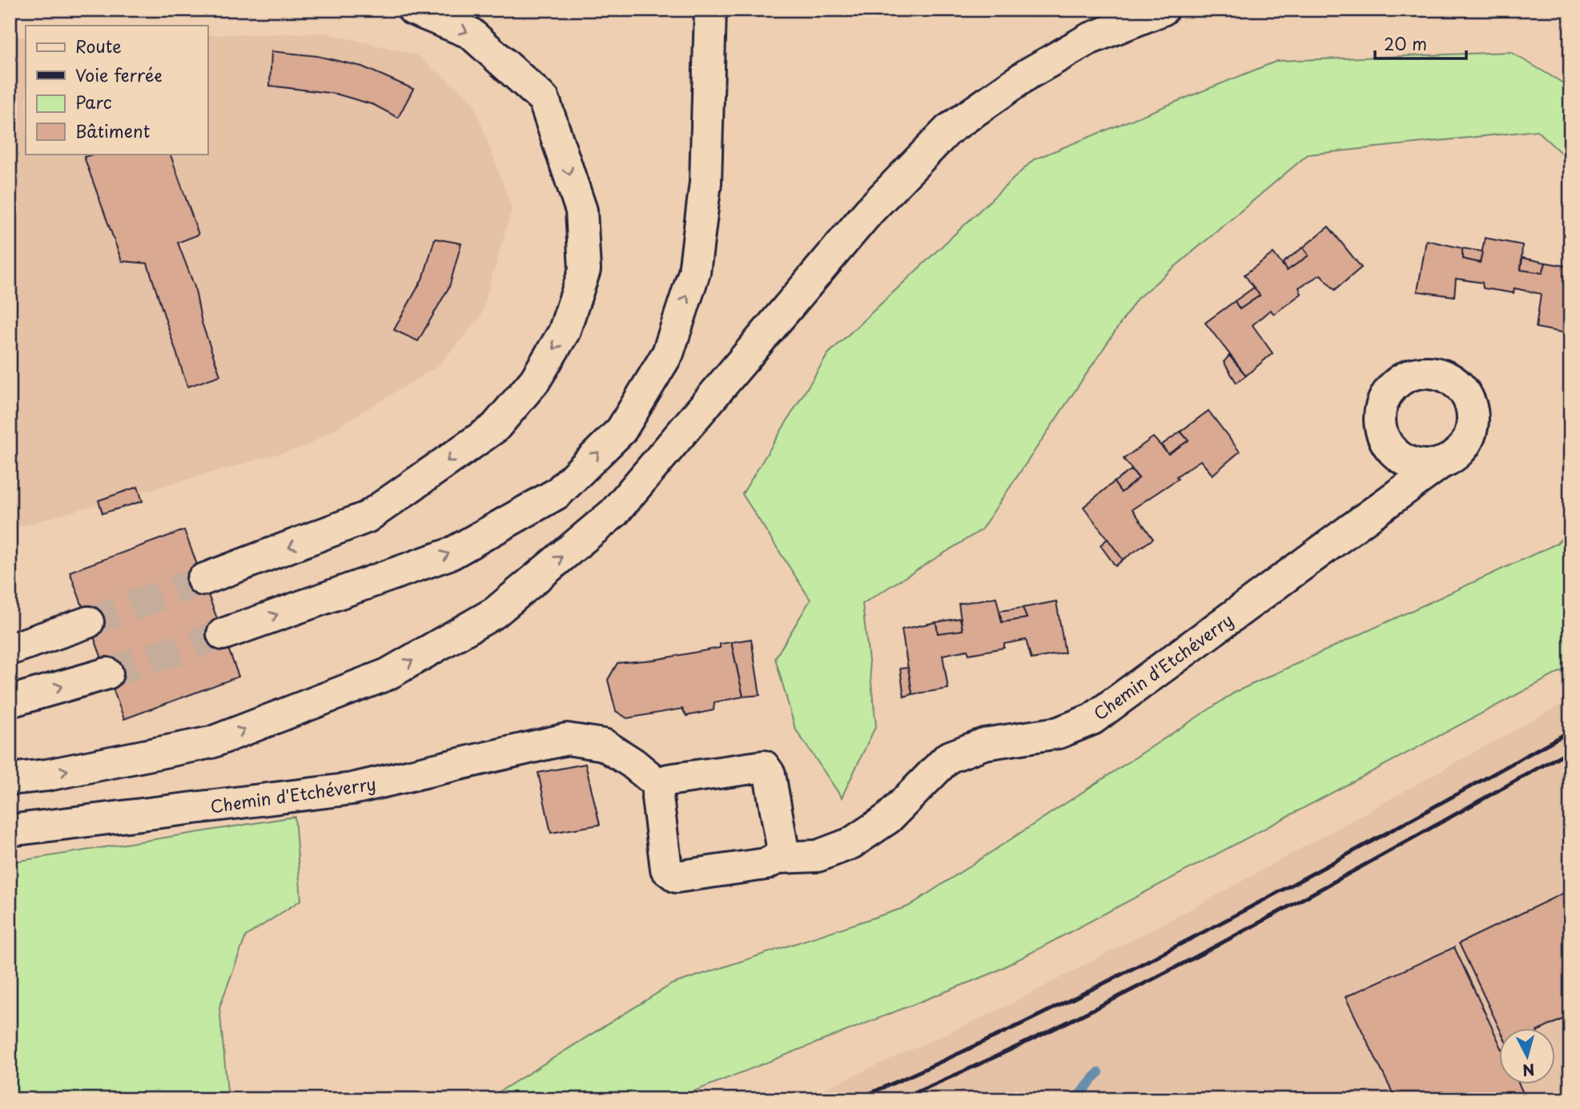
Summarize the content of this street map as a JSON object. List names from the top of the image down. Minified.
{"streets":{"main road":["Chemin d'Etchéverry"]},"legend":["Route","Voie ferrée","Parc","Bâtiment"],"scale_bar":"20 m","north":"bottom"}
